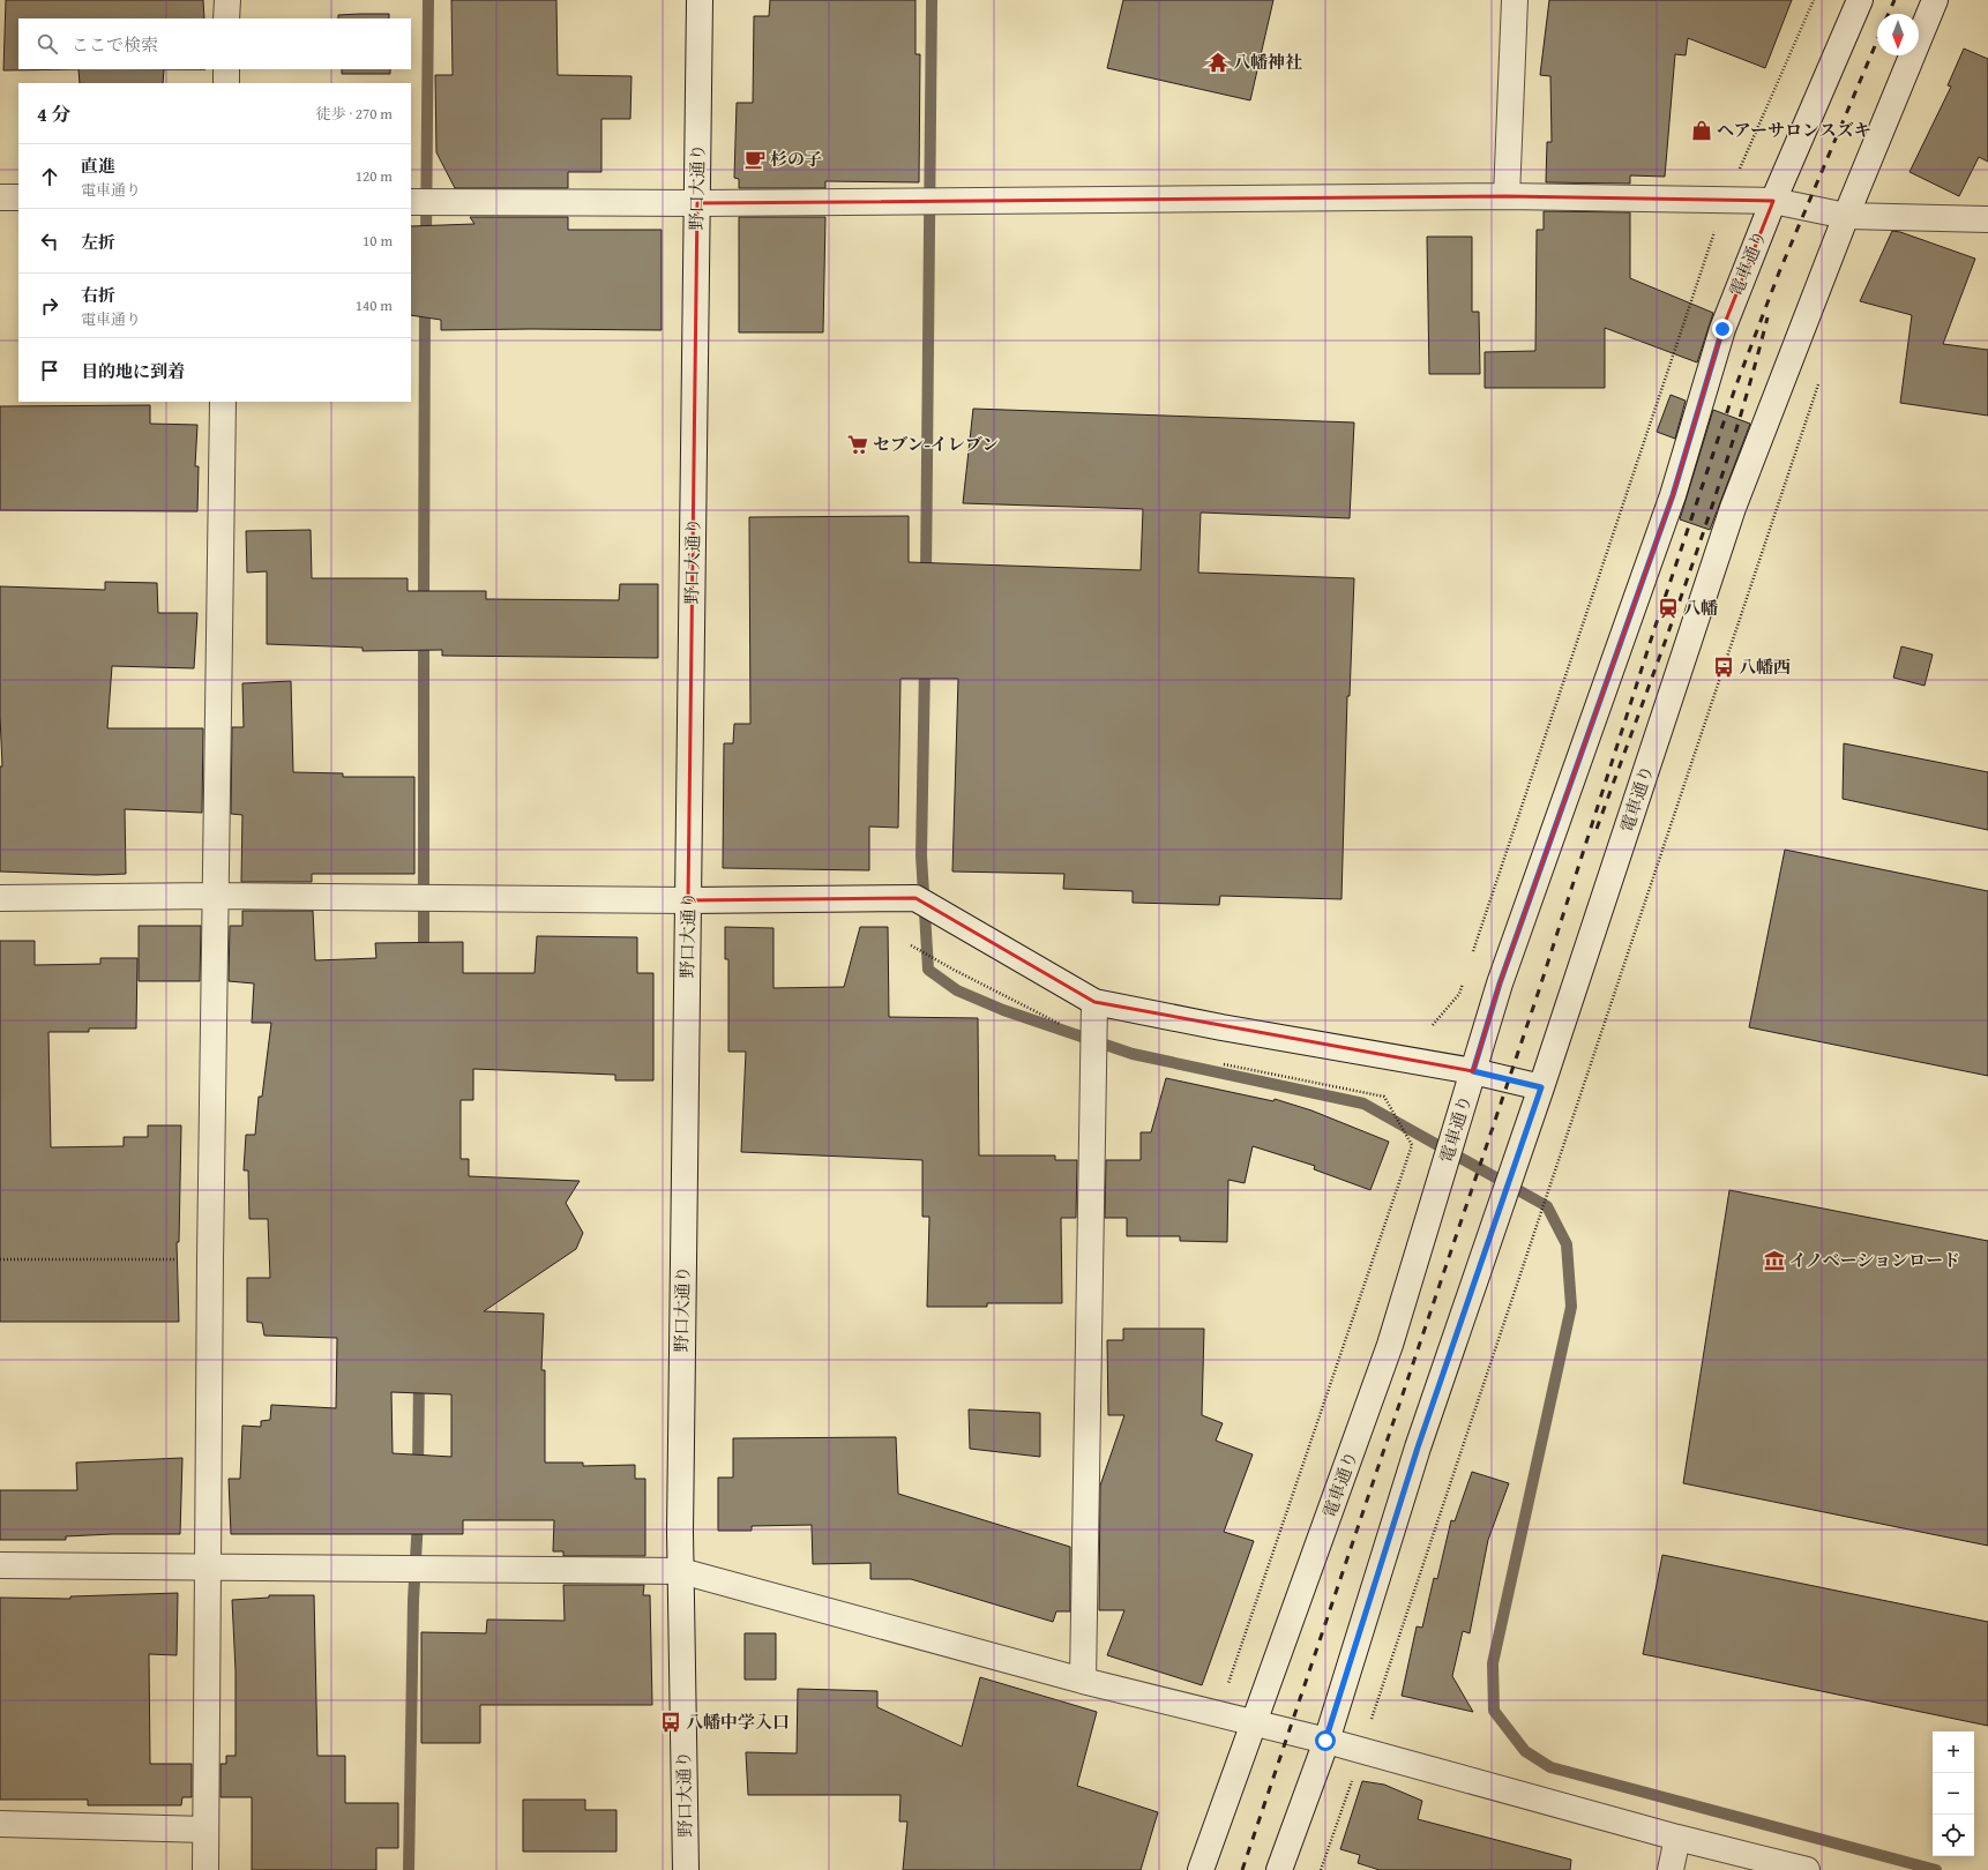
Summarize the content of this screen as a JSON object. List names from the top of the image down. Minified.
{"streets":{"street":["野口大通り","電車通り"]},"places":{"temple":["八幡神社"],"shop":["ヘアーサロンスズキ"],"cafe":["杉の子"],"supermarket":["セブン-イレブン"],"station":["八幡"],"bus stop":["八幡西","八幡中学入口"],"museum":["イノベーションロード"]},"north":"bottom","page":{"search":"ここで検索","heading":["4 分","徒歩 · 270 m"],"list":[["直進","電車通り","120 m"],["左折","10 m"],["右折","電車通り","140 m"],"目的地に到着"],"map_buttons":["+","−"]}}
